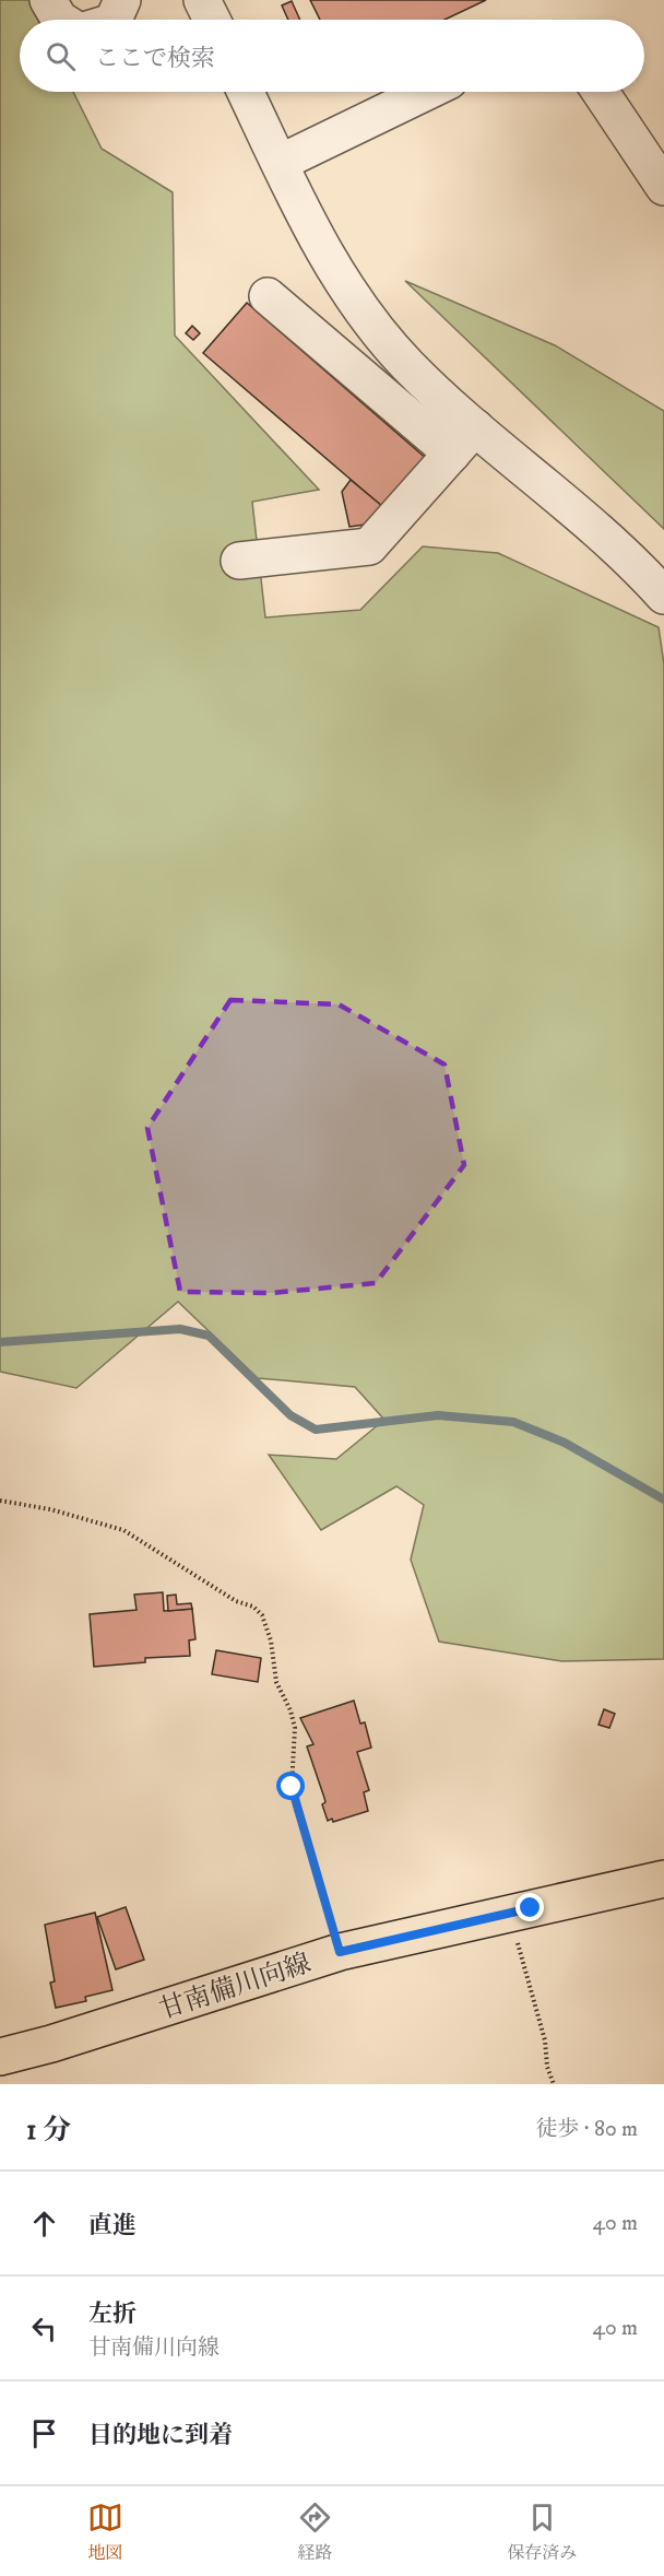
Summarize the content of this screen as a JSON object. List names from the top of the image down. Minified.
{"streets":{"main road":["甘南備川向線"]},"page":{"search":"ここで検索","heading":["1 分","徒歩 · 80 m"],"list":[["直進","40 m"],["左折","甘南備川向線","40 m"],"目的地に到着"],"nav":["地図","経路","保存済み"]}}
